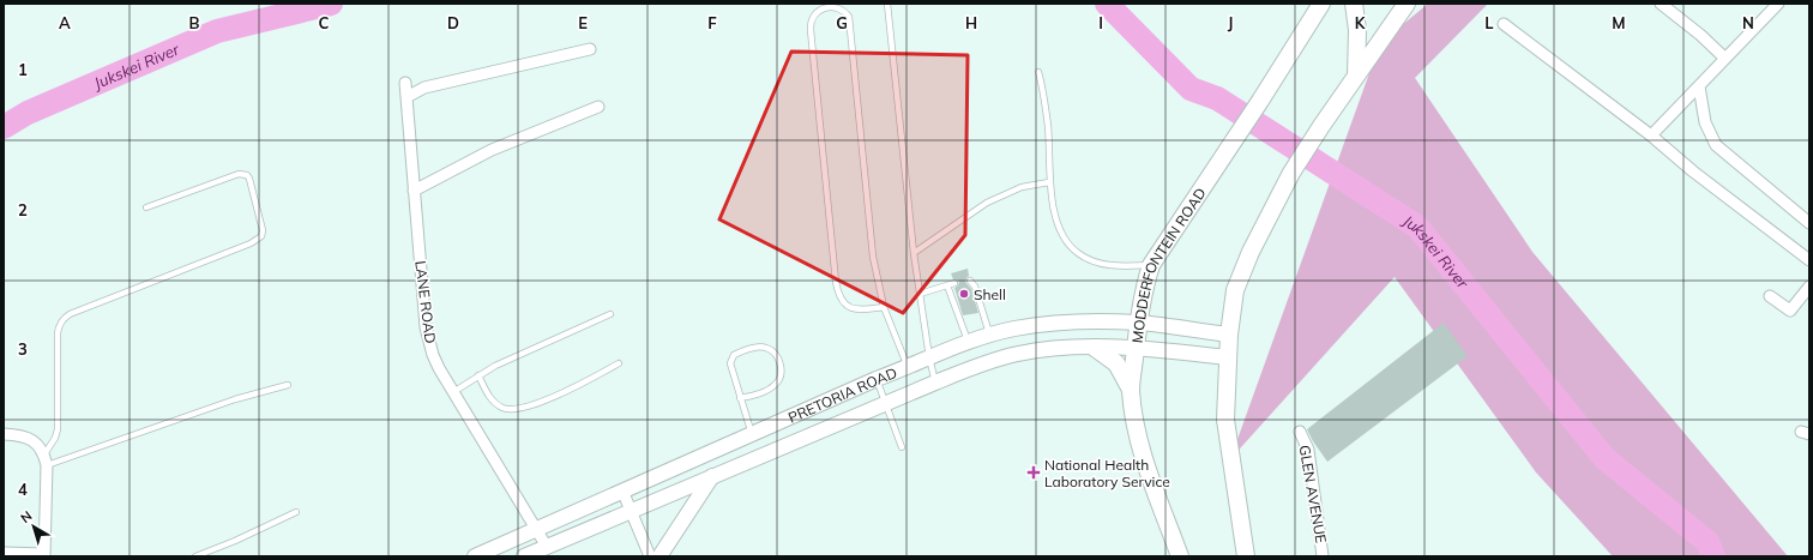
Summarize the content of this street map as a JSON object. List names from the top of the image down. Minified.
{"streets":{"main road":["MODDERFONTEIN ROAD","PRETORIA ROAD"],"street":["LANE ROAD","GLEN AVENUE"]},"crossings":[["MODDERFONTEIN ROAD","PRETORIA ROAD"],["LANE ROAD","PRETORIA ROAD"]],"water":["Jukskei River"],"places":{"other":["Shell"],"health":["National Health Laboratory Service"]},"north":"top left","grid":{"columns":["A","B","C","D","E","F","G","H","I","J","K","L","M","N"],"rows":["1","2","3","4"]}}
